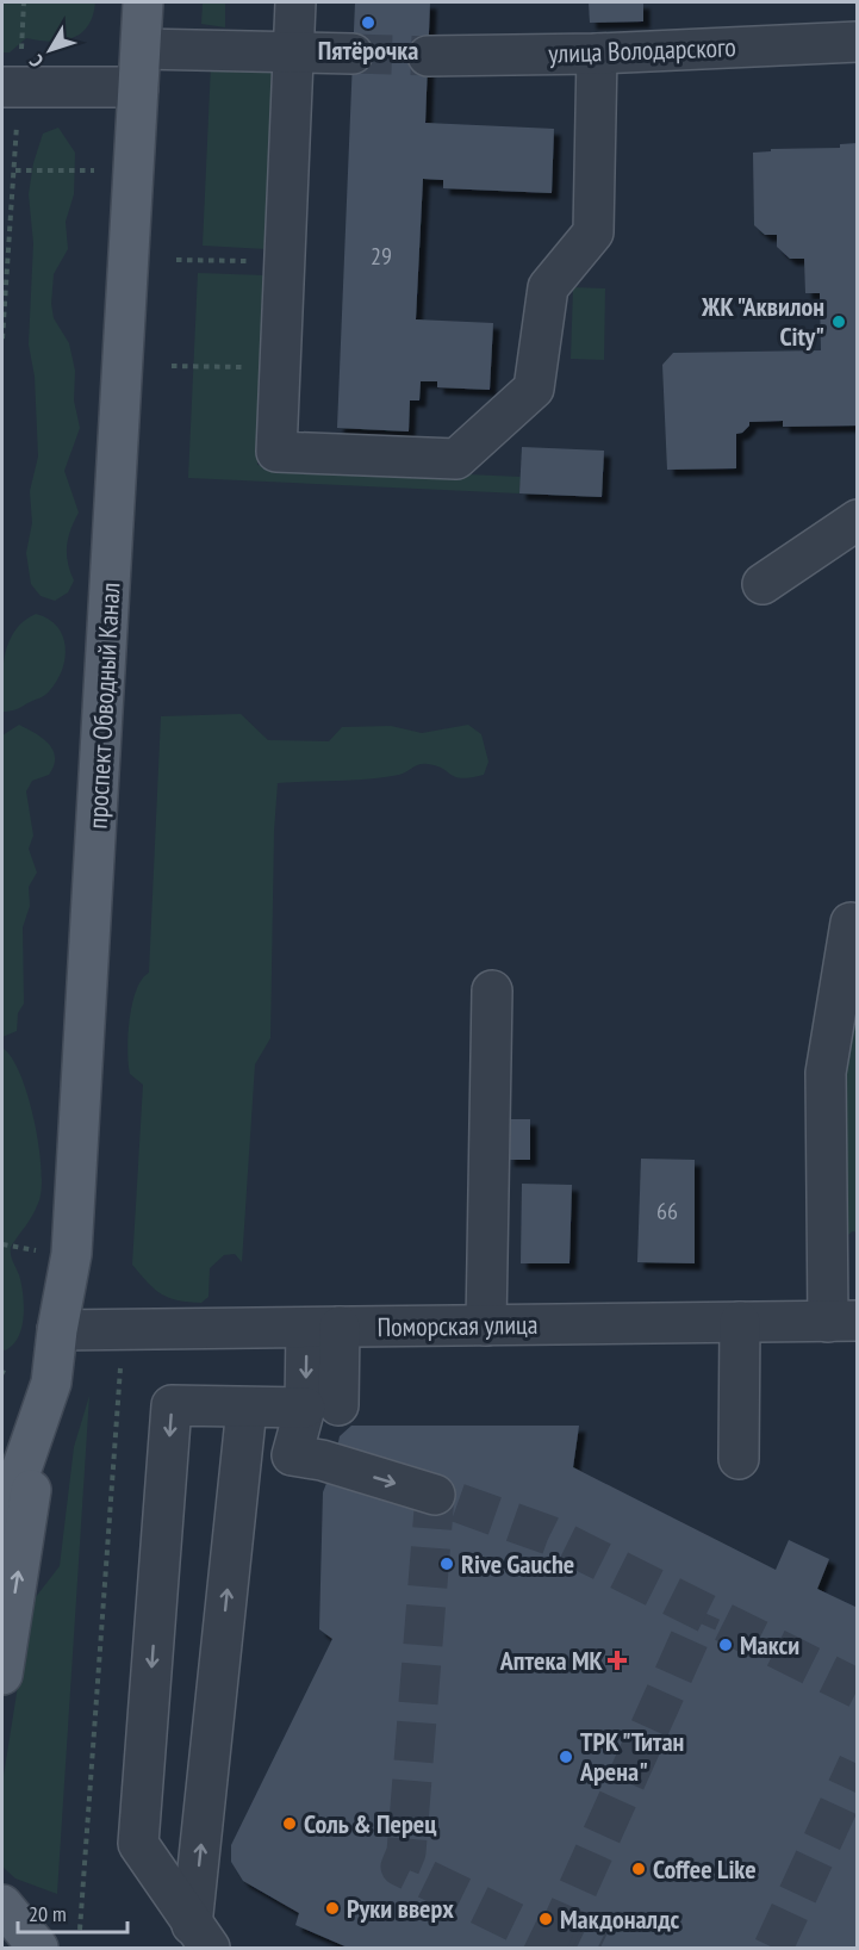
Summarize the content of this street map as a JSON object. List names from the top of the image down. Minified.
{"streets":{"main road":["проспект Обводный Канал"],"street":["улица Володарского","Поморская улица"]},"crossings":[["проспект Обводный Канал","Поморская улица"]],"places":{"other":["Пятёрочка","ЖК \"Аквилон City\"","Rive Gauche","Макси","ТРК \"Титан Арена\"","Соль & Перец","Coffee Like","Руки вверх","Макдоналдс"],"health":["Аптека МК"]},"house_numbers":["29","66"],"scale_bar":"20 m","north":"bottom left"}
